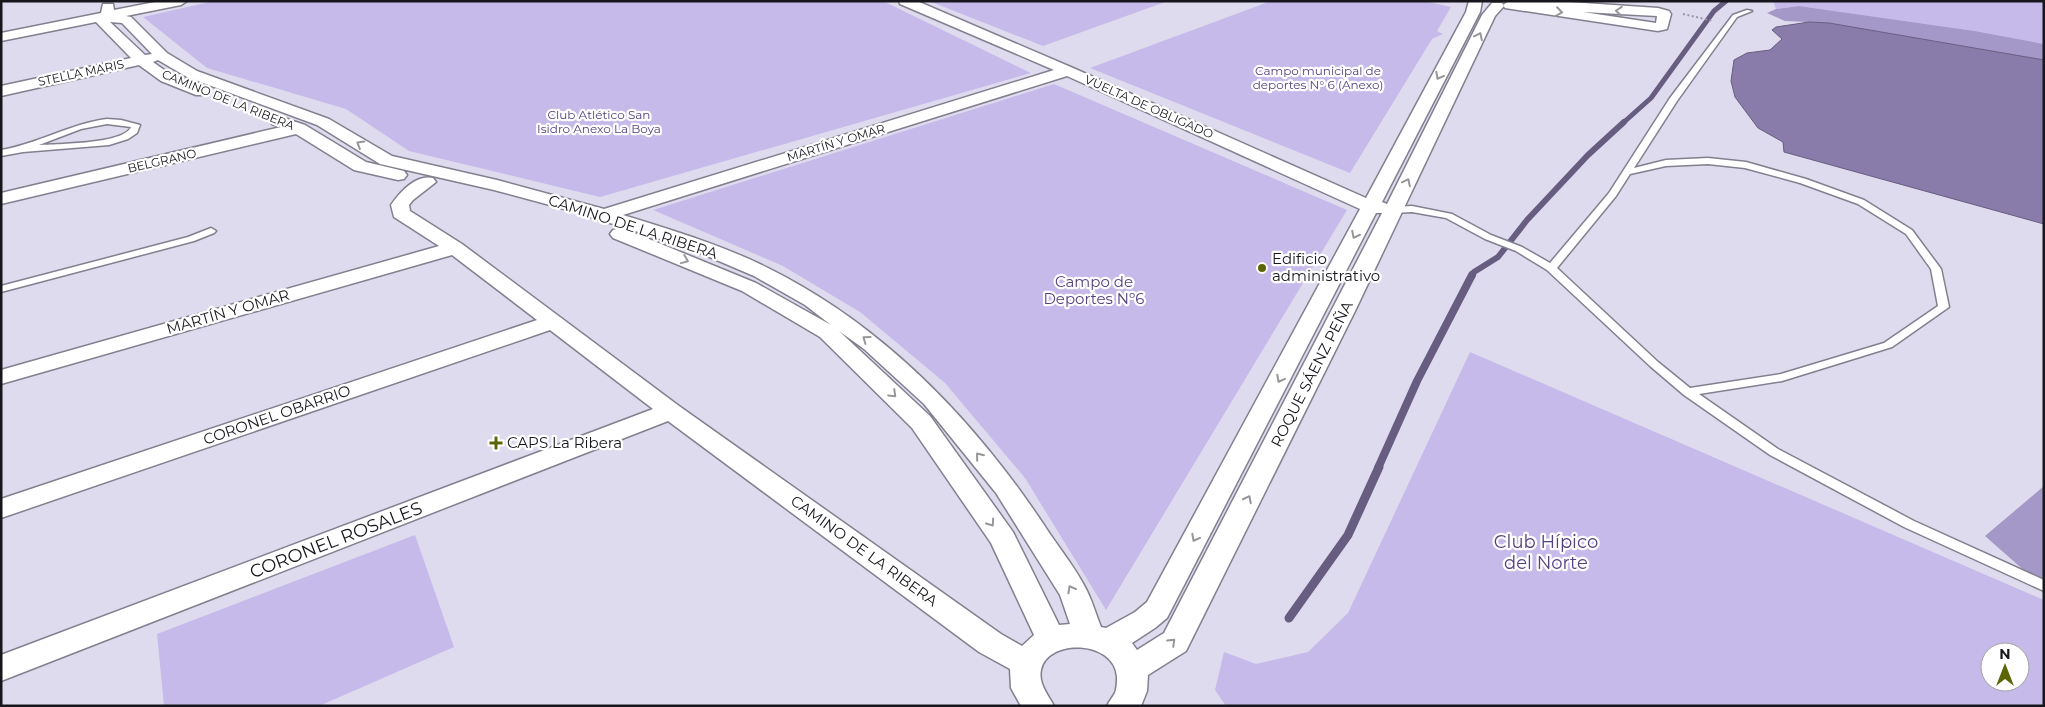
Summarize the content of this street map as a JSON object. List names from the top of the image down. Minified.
{"streets":{"street":["STELLA MARIS","CAMINO DE LA RIBERA","VUELTA DE OBLIGADO","MARTÍN Y OMAR","BELGRANO","ROQUE SÁENZ PEÑA","CORONEL OBARRIO","CORONEL ROSALES"]},"crossings":[["STELLA MARIS","CAMINO DE LA RIBERA"],["CAMINO DE LA RIBERA","MARTÍN Y OMAR"],["CAMINO DE LA RIBERA","BELGRANO"],["CAMINO DE LA RIBERA","ROQUE SÁENZ PEÑA"],["CAMINO DE LA RIBERA","CORONEL OBARRIO"],["CAMINO DE LA RIBERA","CORONEL ROSALES"],["VUELTA DE OBLIGADO","MARTÍN Y OMAR"],["VUELTA DE OBLIGADO","ROQUE SÁENZ PEÑA"]],"parks":["Campo municipal de deportes N° 6 (Anexo)","Club Atlético San Isidro Anexo La Boya","Campo de Deportes Nº6","Club Hípico del Norte"],"places":{"other":["Edificio administrativo"],"health":["CAPS La Ribera"]},"north":"top"}
